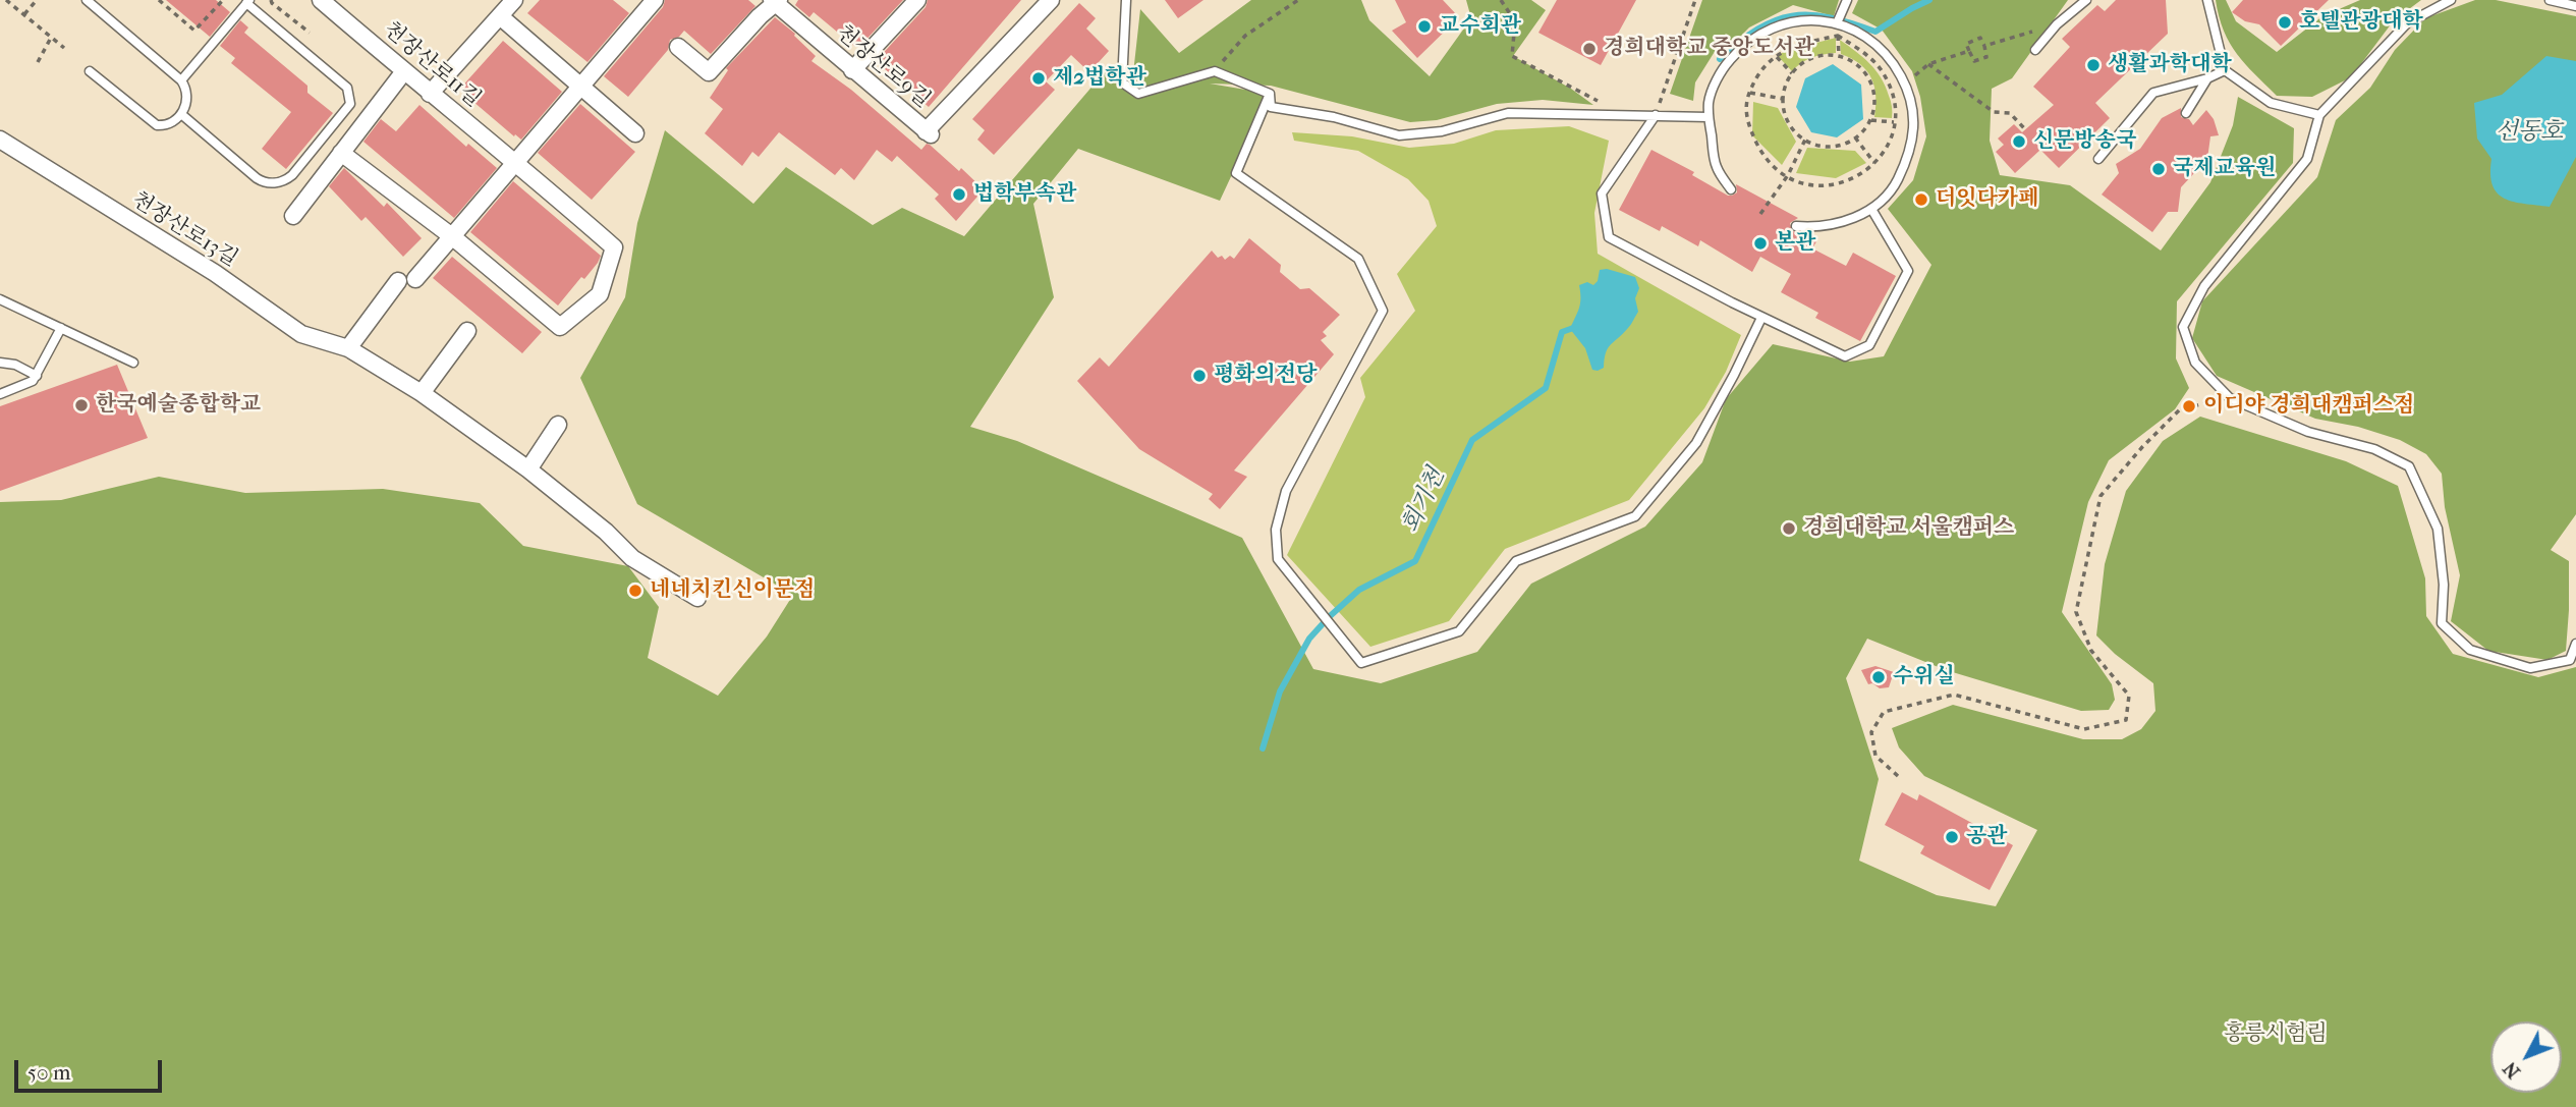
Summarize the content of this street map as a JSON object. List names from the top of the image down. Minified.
{"streets":{"street":["천장산로11길","천장산로9길","천장산로13길"]},"water":["선동호","회기천"],"parks":["홍릉시험림"],"places":["호텔관광대학","교수회관","경희대학교 중앙도서관","생활과학대학","제2법학관","신문방송국","국제교육원","법학부속관","더잇다카페","본관","평화의전당","한국예술종합학교","이디야 경희대캠퍼스점","경희대학교 서울캠퍼스","네네치킨신이문점","수위실","공관"],"scale_bar":"50 m","north":"bottom left"}
